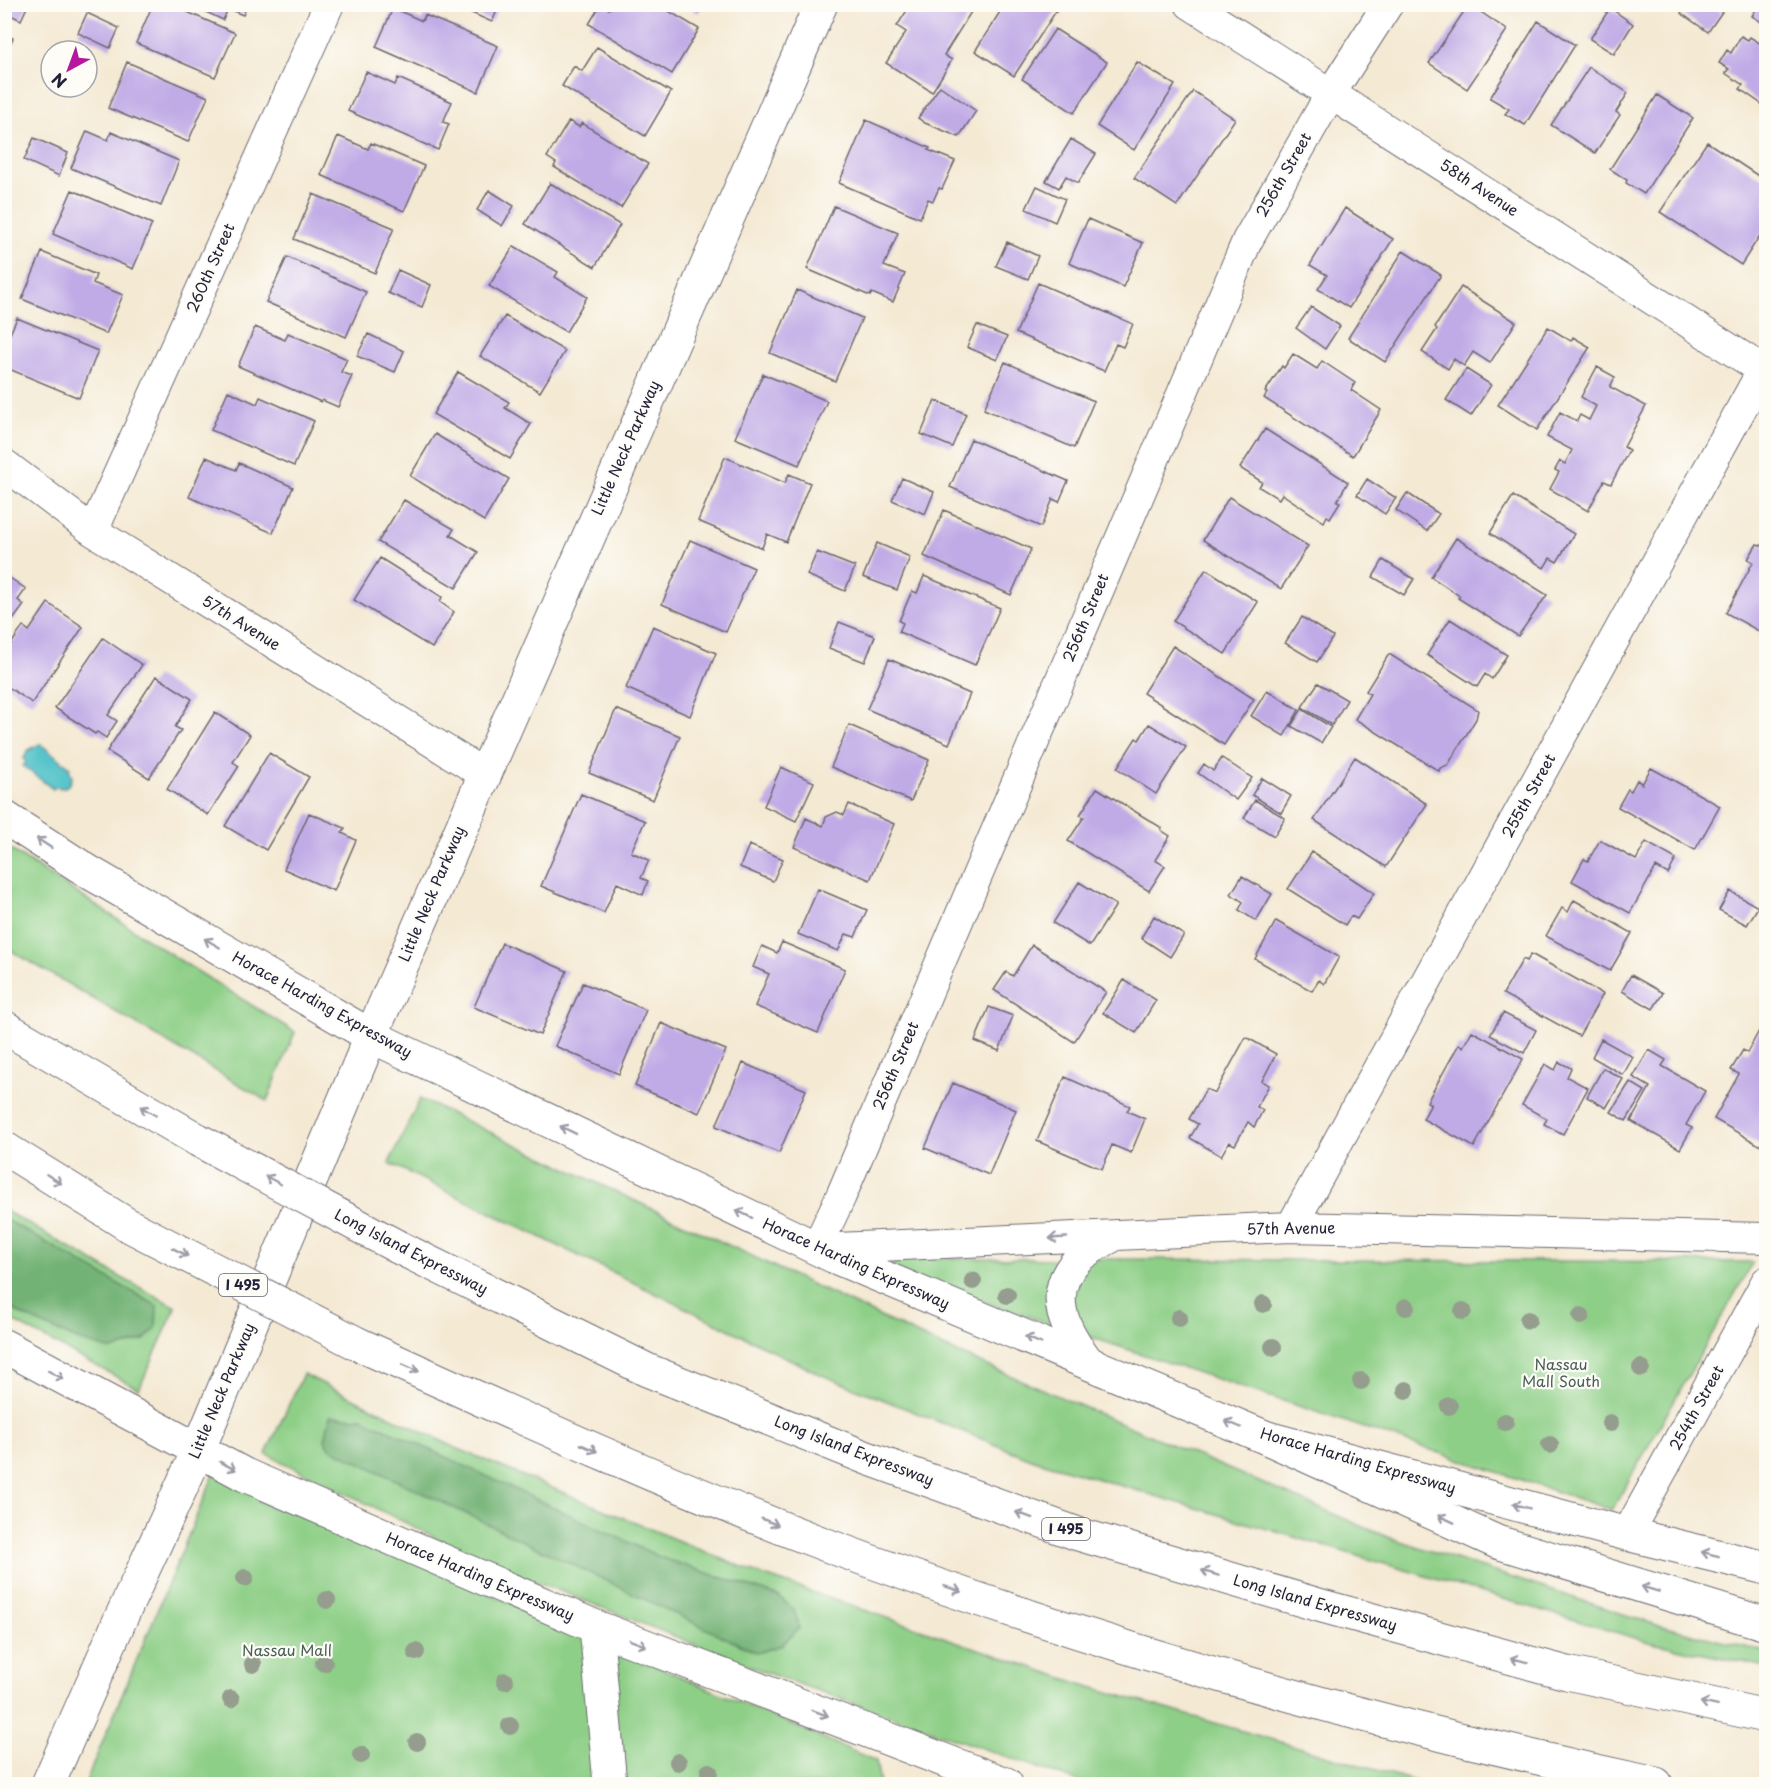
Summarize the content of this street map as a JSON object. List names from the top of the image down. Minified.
{"streets":{"main road":["Little Neck Parkway","Horace Harding Expressway","Long Island Expressway","I 495"],"street":["256th Street","58th Avenue","260th Street","57th Avenue","255th Street","254th Street"]},"crossings":[["256th Street","58th Avenue"],["256th Street","57th Avenue"],["256th Street","Horace Harding Expressway"],["58th Avenue","255th Street"],["260th Street","57th Avenue"],["Little Neck Parkway","57th Avenue"],["Little Neck Parkway","Horace Harding Expressway"],["57th Avenue","255th Street"],["57th Avenue","Horace Harding Expressway"],["Horace Harding Expressway","254th Street"]],"parks":["Nassau Mall South","Nassau Mall"],"north":"bottom left"}
